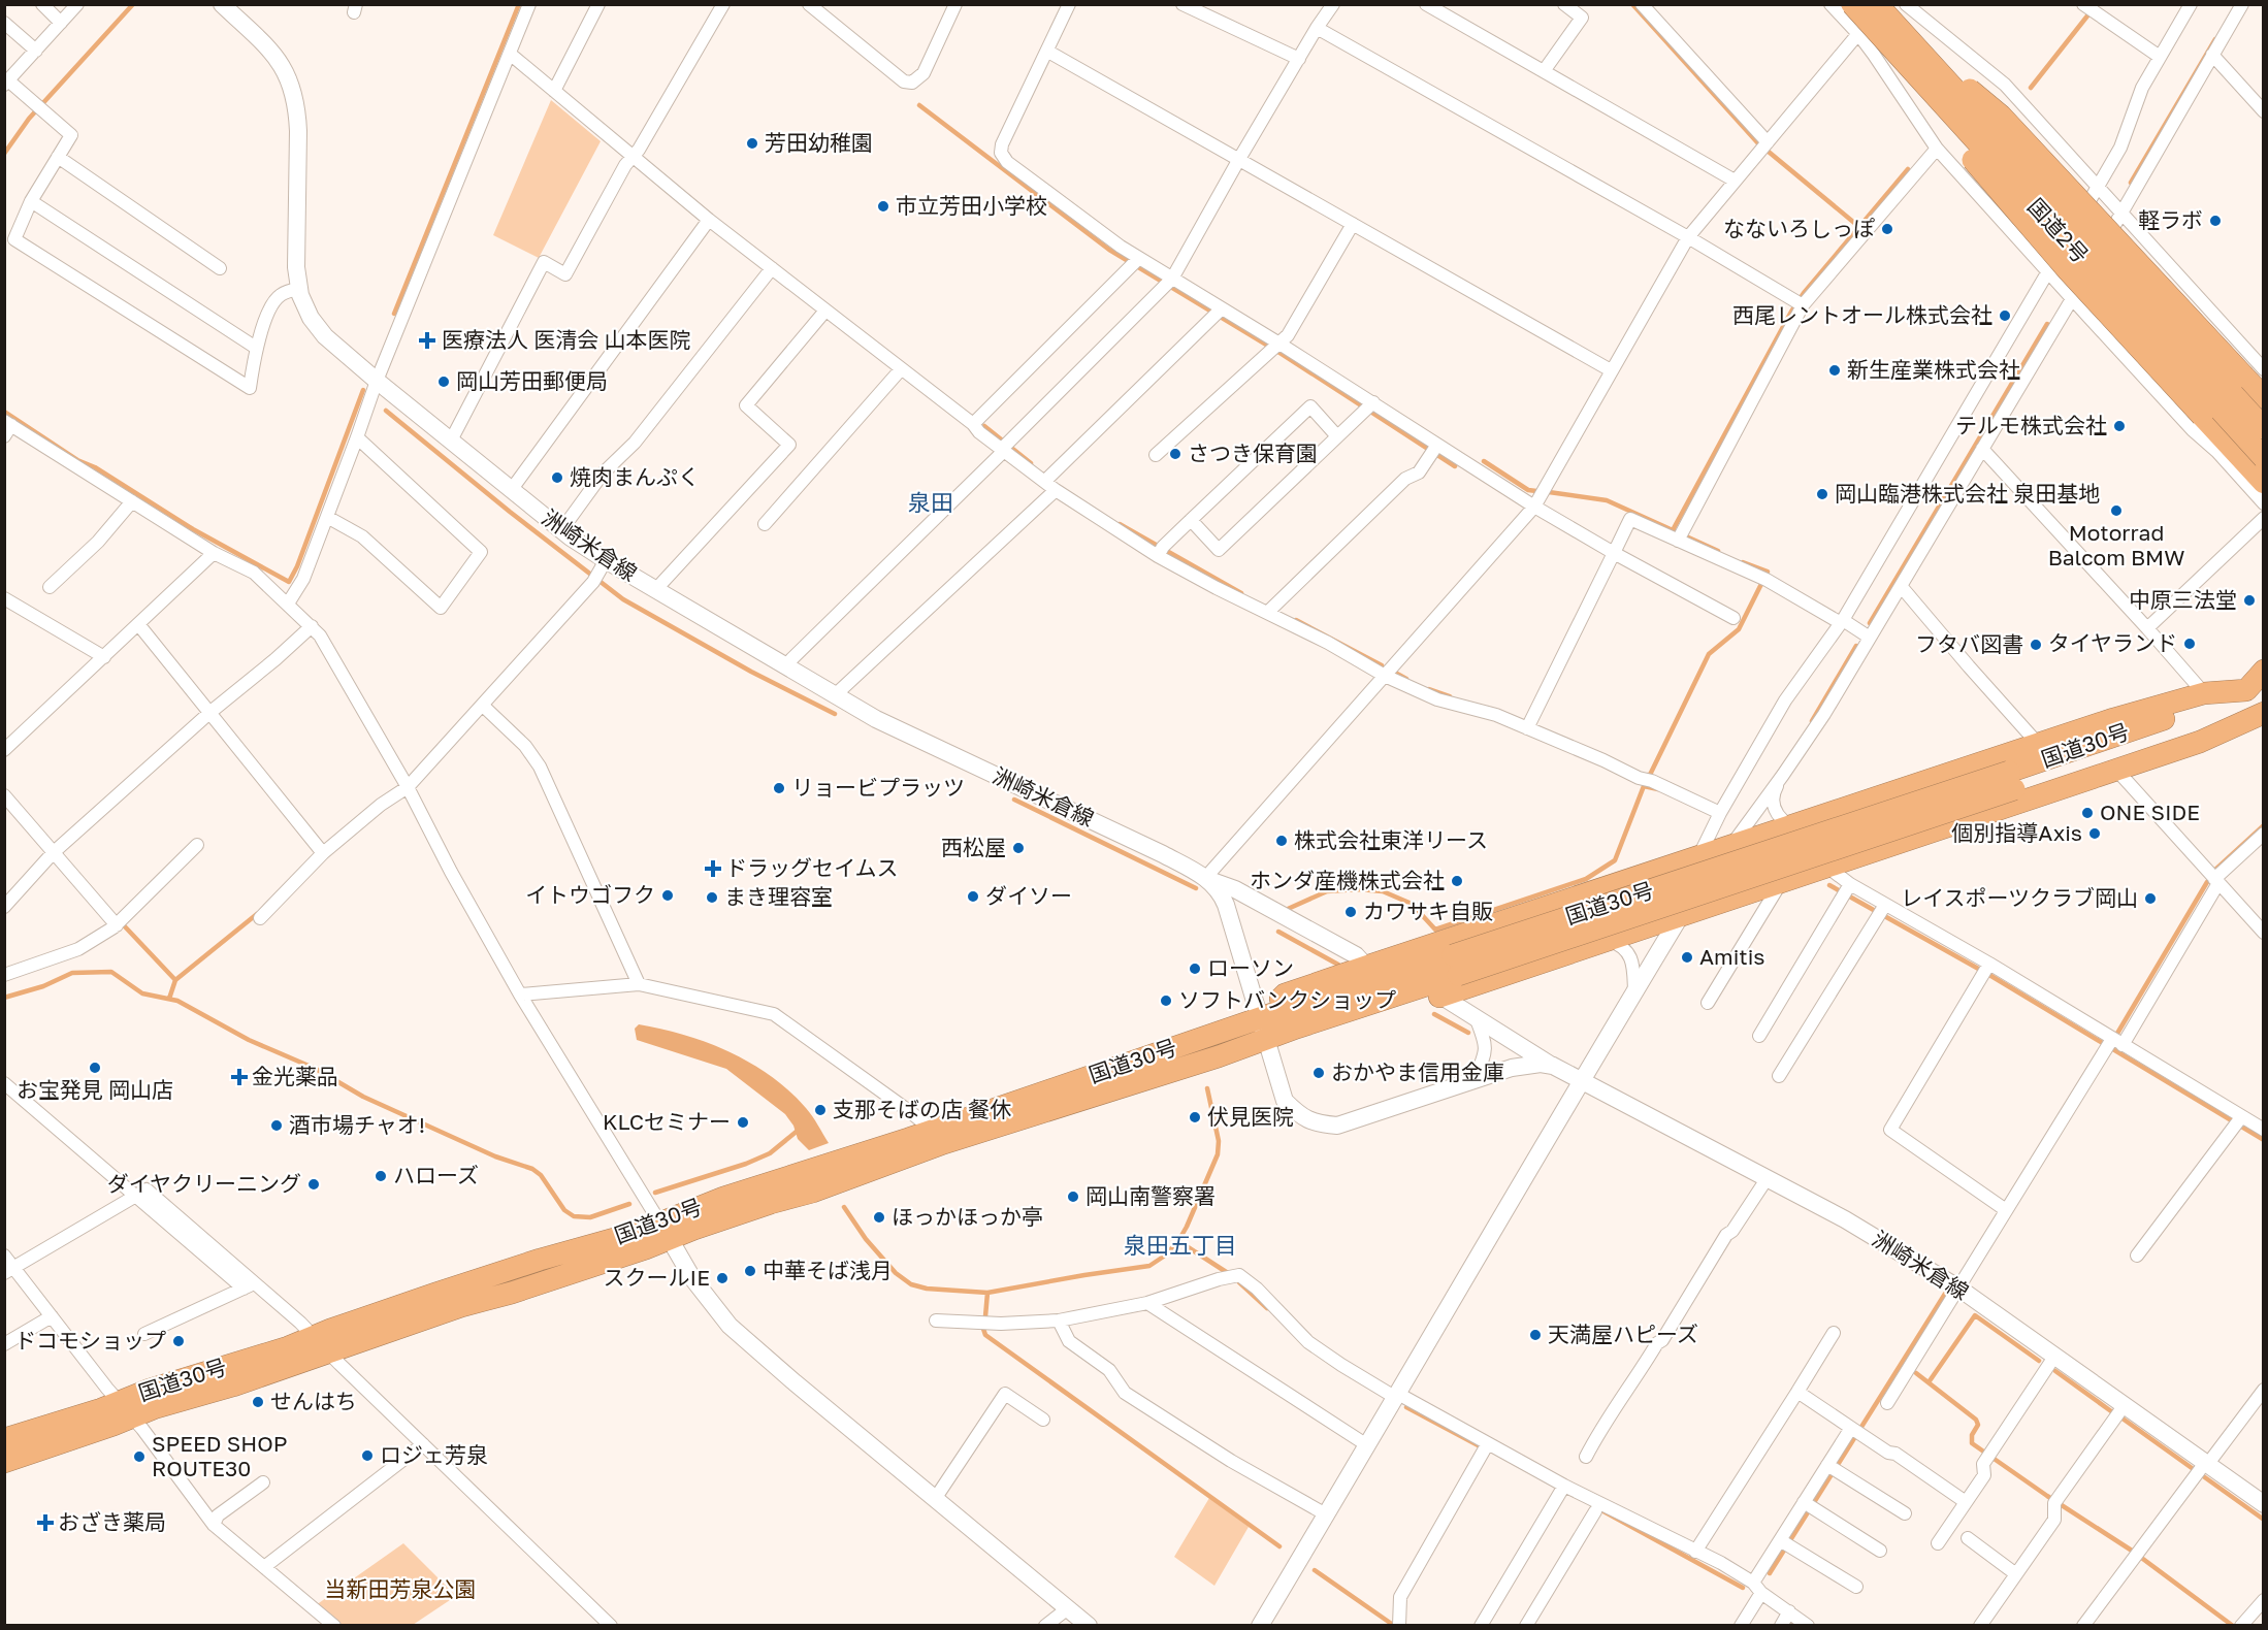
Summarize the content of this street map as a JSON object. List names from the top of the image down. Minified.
{"streets":{"highway":["国道2号","国道30号"],"main road":["洲崎米倉線"]},"crossings":[["洲崎米倉線","国道30号"]],"districts":["泉田","泉田五丁目"],"parks":["当新田芳泉公園"],"places":{"other":["芳田幼稚園","市立芳田小学校","軽ラボ","なないろしっぽ","西尾レントオール株式会社","新生産業株式会社","岡山芳田郵便局","テルモ株式会社","さつき保育園","焼肉まんぷく","岡山臨港株式会社 泉田基地","Motorrad Balcom BMW","中原三法堂","タイヤランド","フタバ図書","リョービプラッツ","ONE SIDE","個別指導Axis","株式会社東洋リース","西松屋","ホンダ産機株式会社","イトウゴフク","ダイソー","まき理容室","レイスポーツクラブ岡山","カワサキ自販","Amitis","ローソン","ソフトバンクショップ","お宝発見 岡山店","おかやま信用金庫","支那そばの店 餐休","伏見医院","KLCセミナー","酒市場チャオ!","ハローズ","ダイヤクリーニング","岡山南警察署","ほっかほっか亭","中華そば浅月","スクールIE","天満屋ハピーズ","ドコモショップ","せんはち","ロジェ芳泉","SPEED SHOP ROUTE30"],"health":["医療法人 医清会 山本医院","ドラッグセイムス","金光薬品","おざき薬局"]}}
